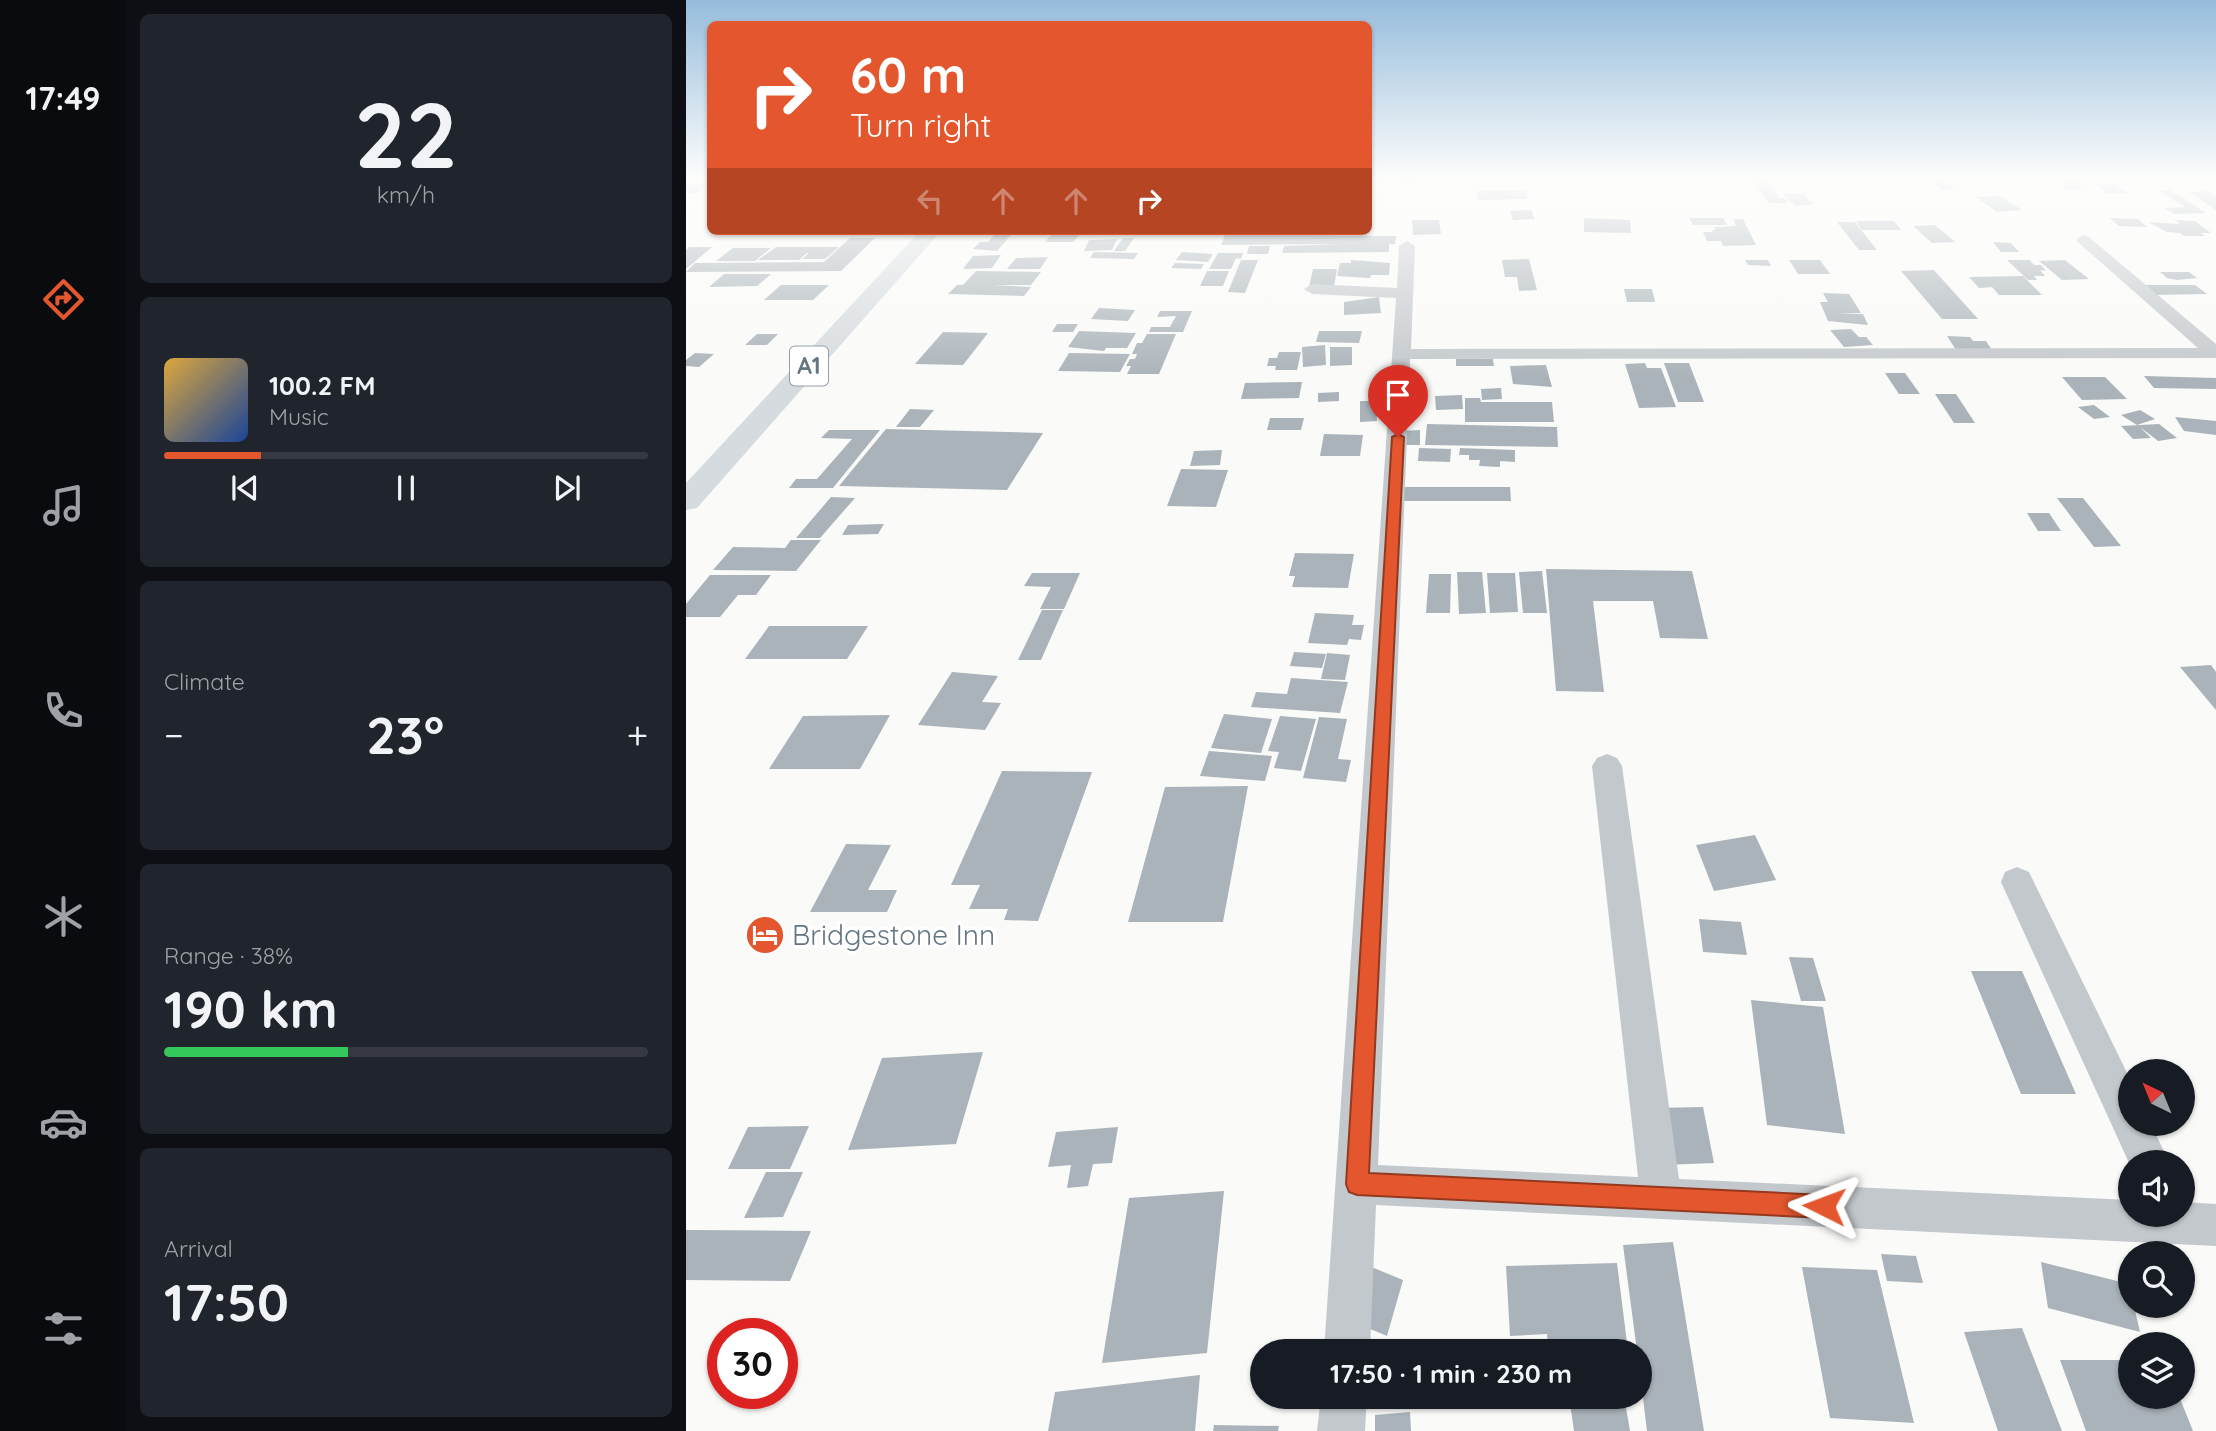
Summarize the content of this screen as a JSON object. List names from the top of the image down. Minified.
{"streets":{"highway":["A1"]},"places":{"hotel":["Bridgestone Inn"]},"north":"top left","page":{"tabs":"17:49","tile":[["22","km/h"],"Climate",["Range · 38%","190 km"],["Arrival","17:50"]],"turn":["60 m","Turn right"],"song":["100.2 FM","Music"],"heat":["−","23°","+"],"limit":"30","trip":"17:50 · 1 min · 230 m"}}
